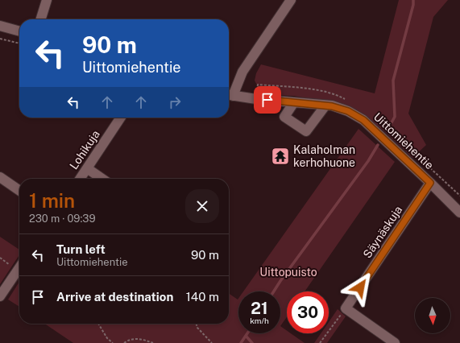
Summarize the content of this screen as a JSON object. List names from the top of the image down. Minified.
{"streets":{"street":["Uittomiehentie","Lohikuja","Säynäskuja"]},"crossings":[["Uittomiehentie","Säynäskuja"]],"parks":["Uittopuisto"],"places":{"temple":["Kalaholman kerhohuone"]},"north":"bottom","page":{"turn":["90 m","Uittomiehentie"],"heading":["1 min","230 m · 09:39"],"list":[{"name":"Turn left","note":"Uittomiehentie","value":"90 m"},{"name":"Arrive at destination","value":"140 m"}],"speed":"21 km/h","limit":"30"}}
